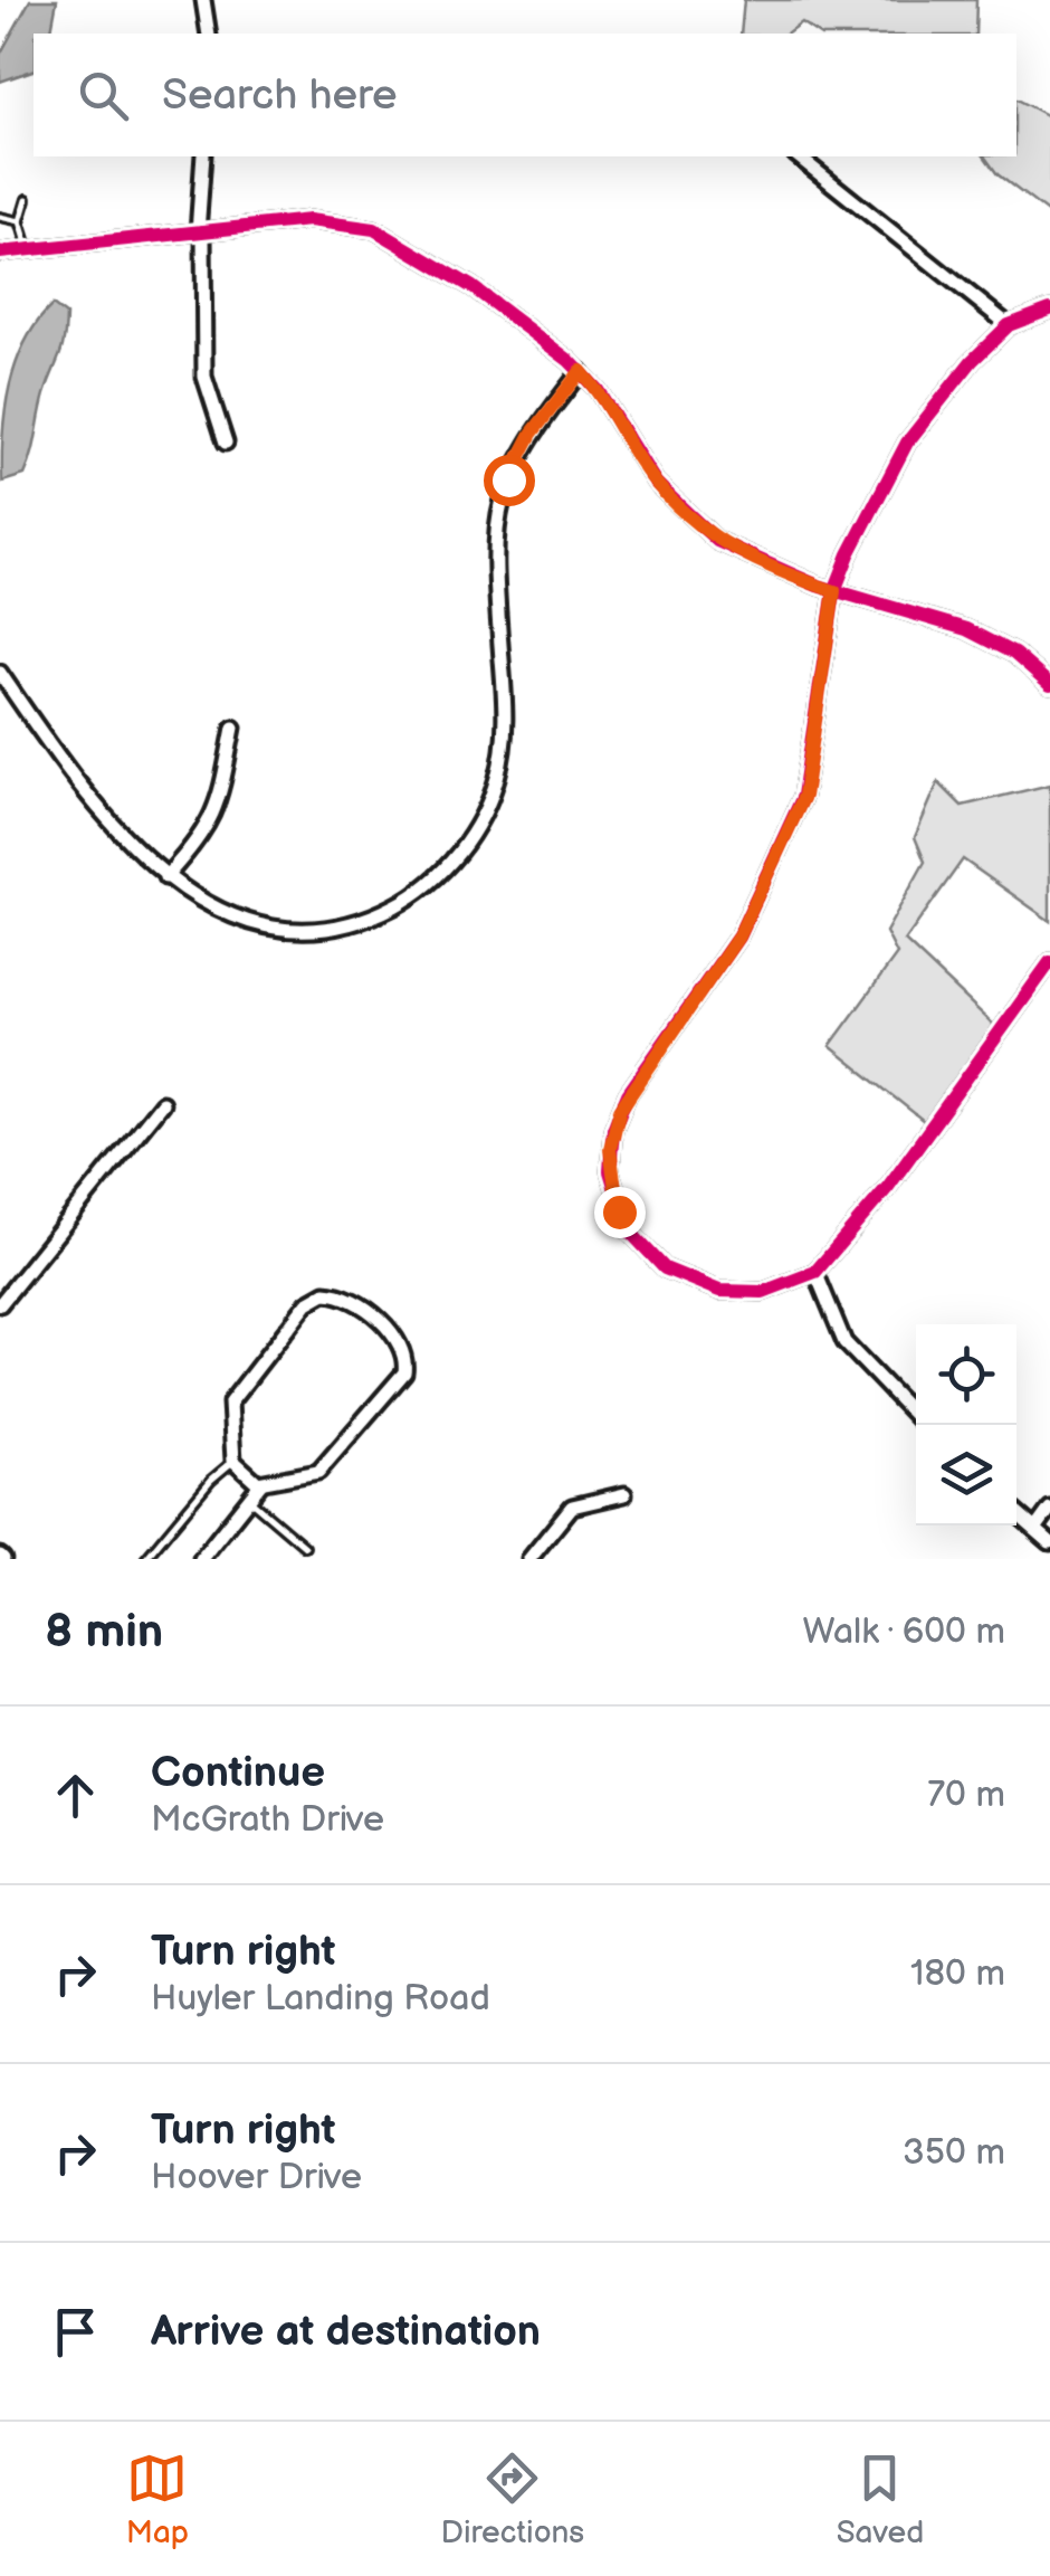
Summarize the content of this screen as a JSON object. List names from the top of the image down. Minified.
{"page":{"search":"Search here","heading":["8 min","Walk · 600 m"],"list":[["Continue","McGrath Drive","70 m"],["Turn right","Huyler Landing Road","180 m"],["Turn right","Hoover Drive","350 m"],"Arrive at destination"],"nav":["Map","Directions","Saved"]}}
